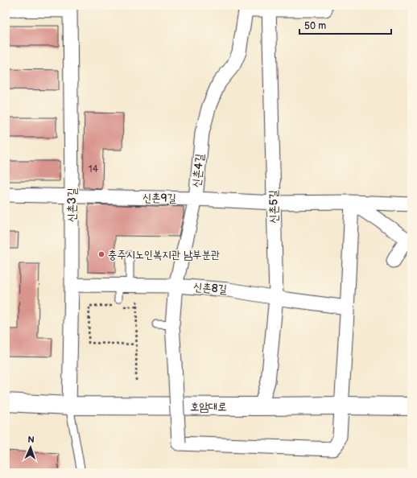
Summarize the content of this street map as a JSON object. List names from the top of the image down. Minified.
{"streets":{"street":["신촌4길","신촌9길","신촌3길","신촌5길","신촌8길","호암대로"]},"crossings":[["신촌4길","신촌9길"],["신촌4길","신촌8길"],["신촌4길","호암대로"],["신촌9길","신촌3길"],["신촌9길","신촌5길"],["신촌3길","신촌8길"],["신촌3길","호암대로"],["신촌5길","신촌8길"],["신촌5길","호암대로"]],"places":["충주시노인복지관 남부분관"],"house_numbers":["14"],"scale_bar":"50 m","north":"top"}
